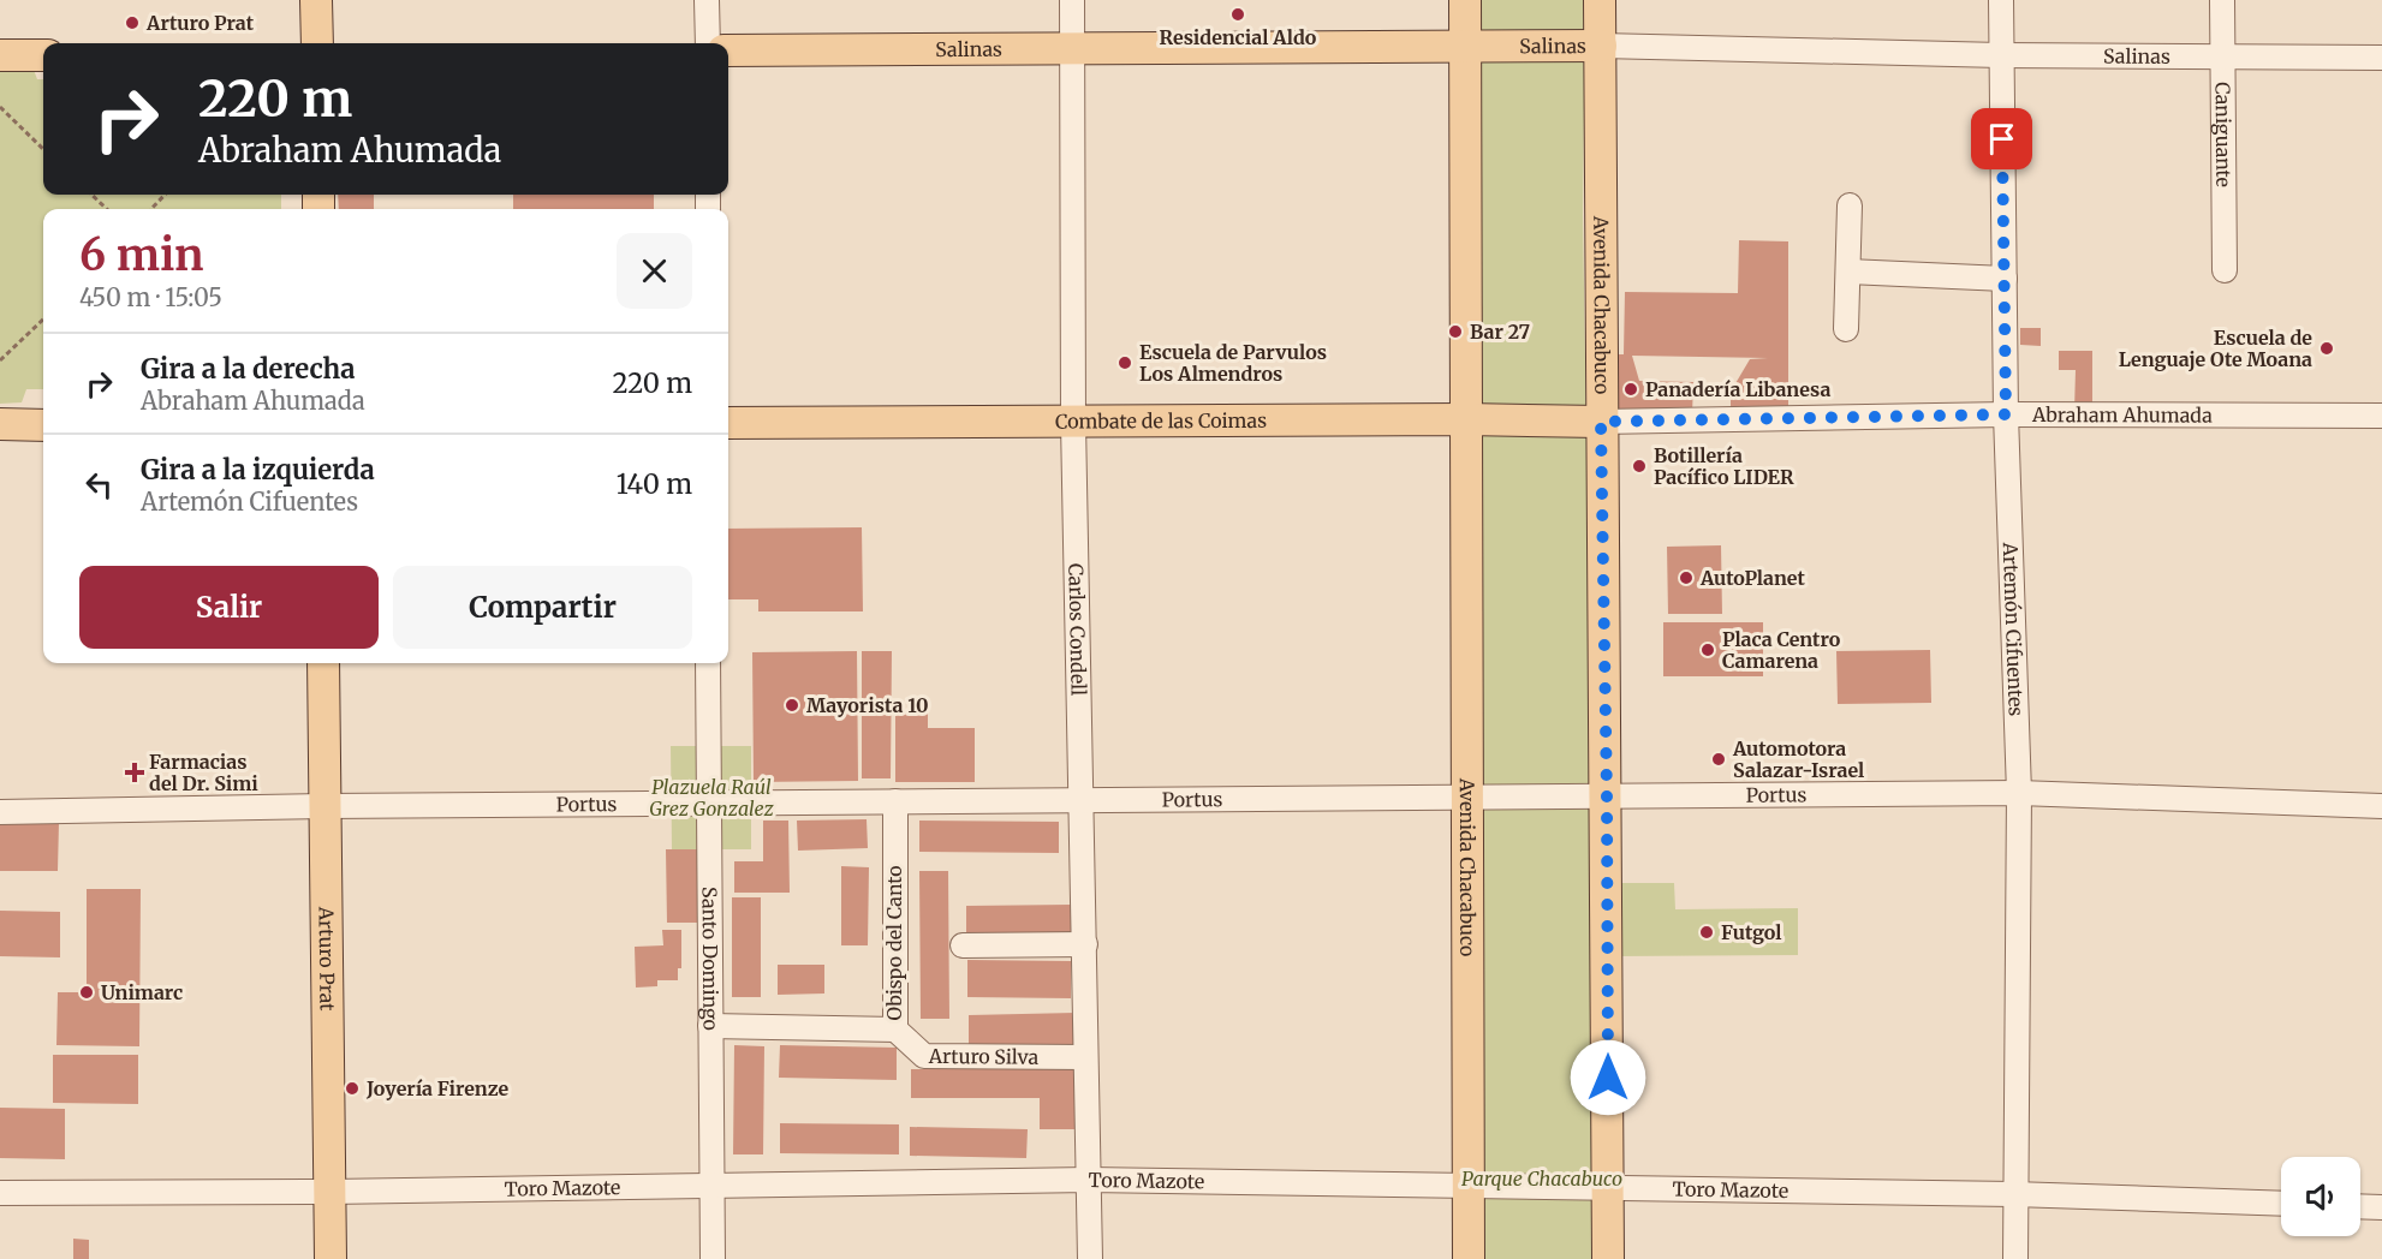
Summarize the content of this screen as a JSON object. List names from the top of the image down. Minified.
{"streets":{"main road":["Salinas","Avenida Chacabuco","Combate de las Coimas","Arturo Prat"],"street":["Caniguante","Abraham Ahumada","Carlos Condell","Artemón Cifuentes","Portus","Obispo del Canto","Santo Domingo","Arturo Silva","Toro Mazote"]},"crossings":[["Salinas","Caniguante"],["Salinas","Avenida Chacabuco"],["Salinas","Carlos Condell"],["Salinas","Artemón Cifuentes"],["Avenida Chacabuco","Abraham Ahumada"],["Avenida Chacabuco","Combate de las Coimas"],["Avenida Chacabuco","Portus"],["Avenida Chacabuco","Toro Mazote"],["Abraham Ahumada","Combate de las Coimas"],["Abraham Ahumada","Artemón Cifuentes"],["Combate de las Coimas","Carlos Condell"],["Carlos Condell","Portus"],["Carlos Condell","Arturo Silva"],["Carlos Condell","Toro Mazote"],["Artemón Cifuentes","Portus"],["Artemón Cifuentes","Toro Mazote"],["Portus","Obispo del Canto"],["Portus","Arturo Prat"],["Portus","Santo Domingo"],["Obispo del Canto","Santo Domingo"],["Obispo del Canto","Arturo Silva"],["Arturo Prat","Toro Mazote"],["Santo Domingo","Toro Mazote"]],"parks":["Plazuela Raúl Grez Gonzalez","Parque Chacabuco"],"places":{"other":["Residencial Aldo","Arturo Prat","Bar 27","Escuela de Lenguaje Ote Moana","Escuela de Parvulos Los Almendros","Panadería Libanesa","Botillería Pacífico LIDER","AutoPlanet","Placa Centro Camarena","Mayorista 10","Automotora Salazar-Israel","Futgol","Unimarc","Joyería Firenze"],"health":["Farmacias del Dr. Simi"]},"page":{"turn":["220 m","Abraham Ahumada"],"heading":["6 min","450 m · 15:05"],"list":[{"name":"Gira a la derecha","note":"Abraham Ahumada","value":"220 m"},{"name":"Gira a la izquierda","note":"Artemón Cifuentes","value":"140 m"}],"buttons":["Salir","Compartir"]}}
